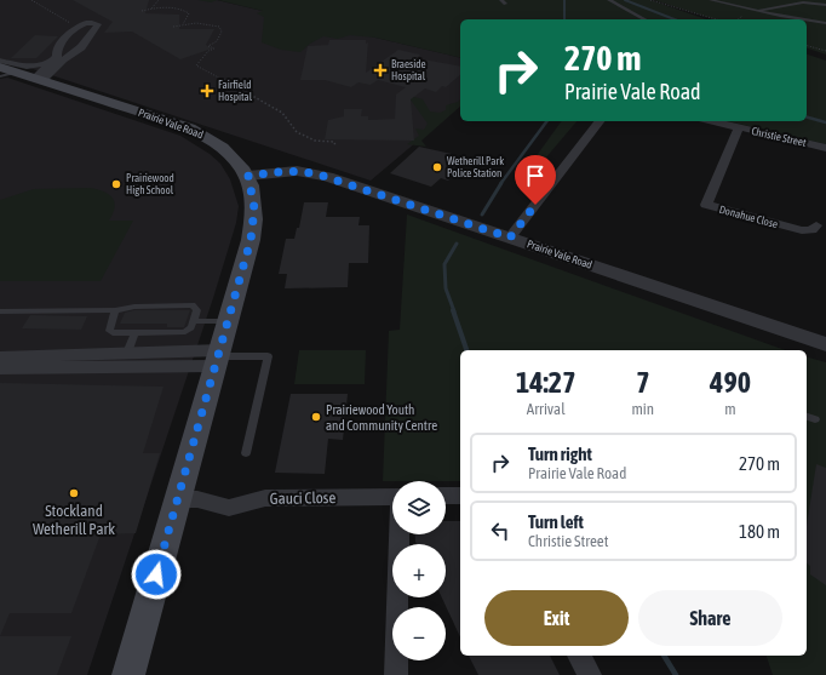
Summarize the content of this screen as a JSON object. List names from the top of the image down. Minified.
{"streets":{"main road":["Prairie Vale Road"],"street":["Christie Street","Donahue Close","Gauci Close"]},"crossings":[["Christie Street","Donahue Close"]],"places":{"health":["Braeside Hospital","Fairfield Hospital"],"other":["Wetherill Park Police Station","Prairiewood High School","Prairiewood Youth and Community Centre","Stockland Wetherill Park"]},"page":{"turn":["270 m","Prairie Vale Road"],"eta":["14:27","Arrival","7","min","490","m"],"list":[{"name":"Turn right","note":"Prairie Vale Road","value":"270 m"},{"name":"Turn left","note":"Christie Street","value":"180 m"}],"map_buttons":["+","−"],"buttons":["Exit","Share"]}}
